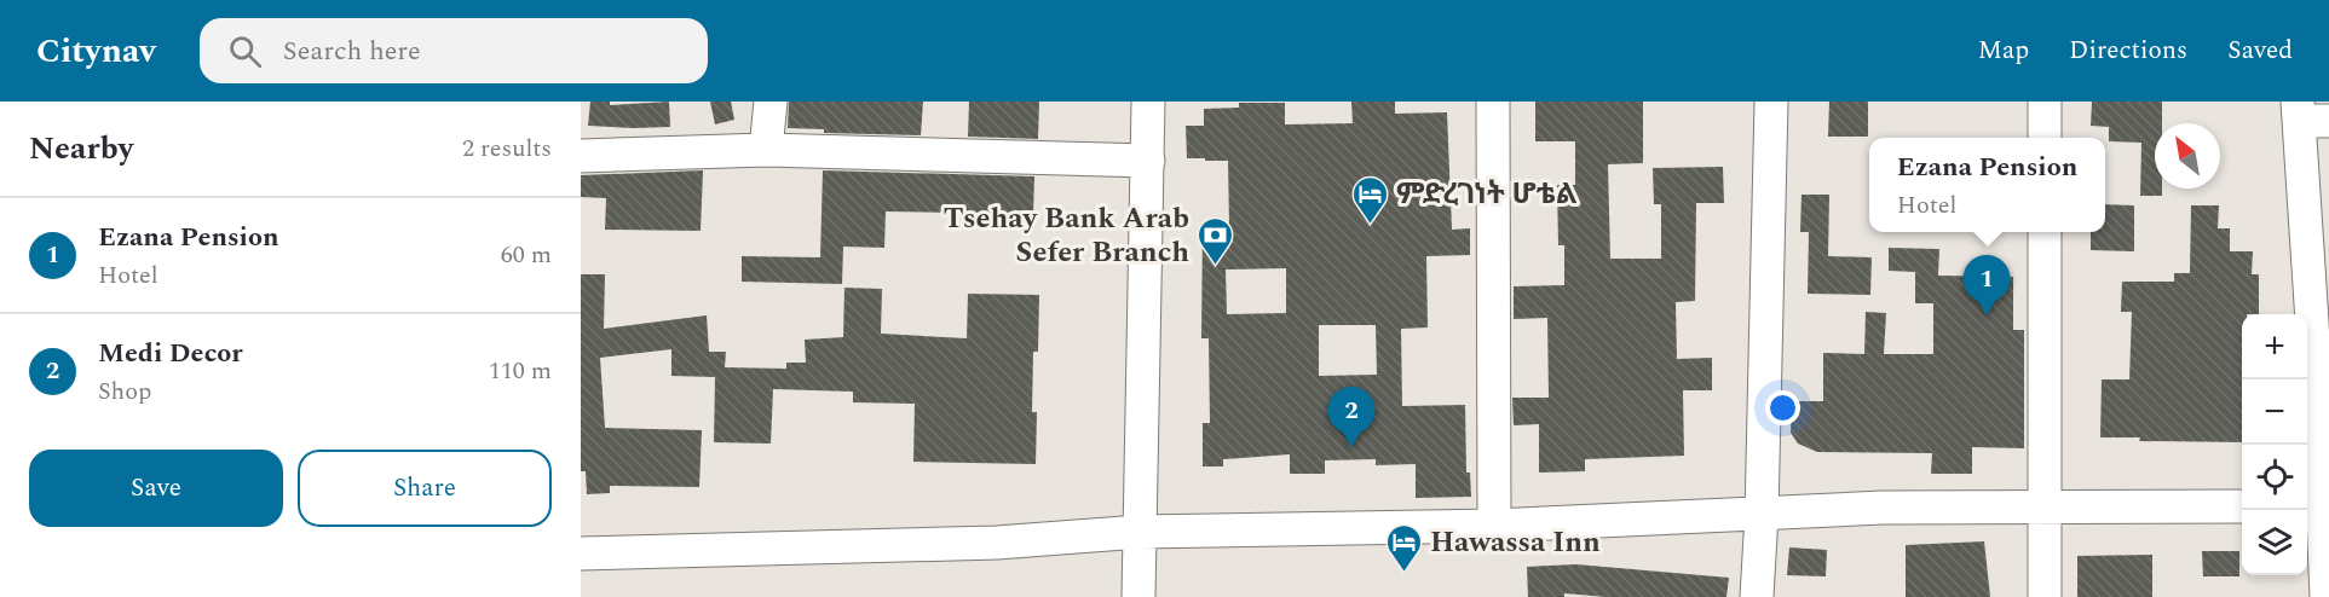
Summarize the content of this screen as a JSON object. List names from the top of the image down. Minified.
{"places":{"hotel":["ምድረገነት ሆቴል","Hawassa Inn"],"bank":["Tsehay Bank Arab Sefer Branch"]},"north":"top left","page":{"header":"Citynav","search":"Search here","nav":["Map","Directions","Saved"],"heading":["Nearby","2 results"],"popup":["Ezana Pension","Hotel"],"list":[{"mark":"1","name":"Ezana Pension","note":"Hotel","value":"60 m"},{"mark":"2","name":"Medi Decor","note":"Shop","value":"110 m"}],"pins":["1","2"],"map_buttons":["+","−"],"buttons":["Save","Share"]}}
